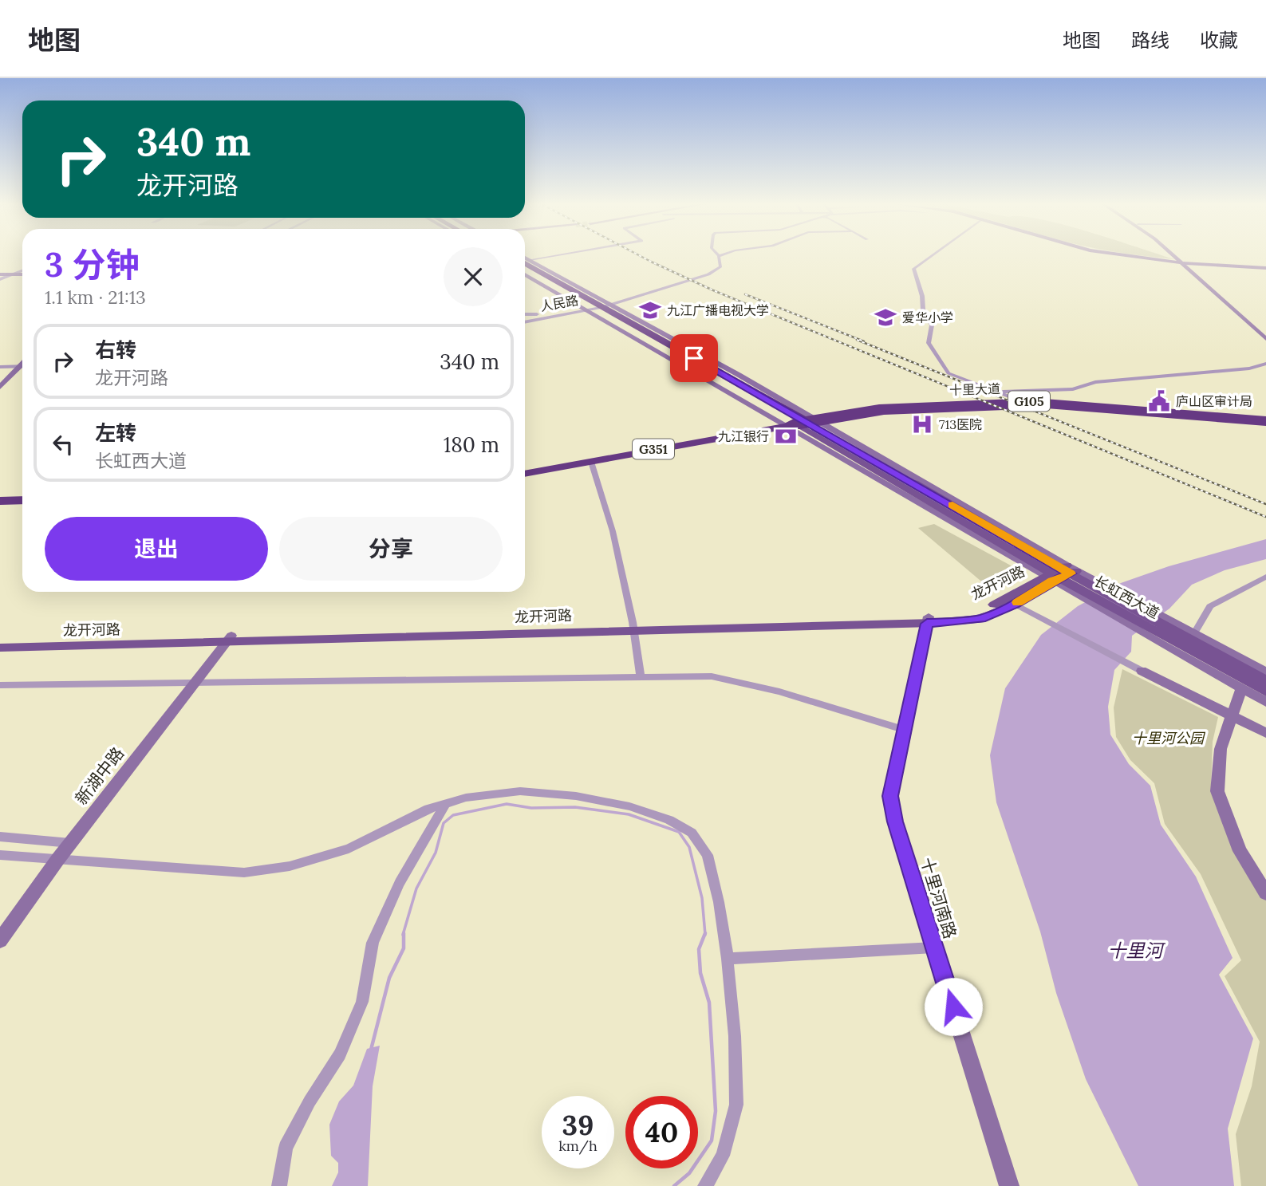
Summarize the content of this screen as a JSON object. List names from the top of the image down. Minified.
{"streets":{"highway":["十里大道","G105","G351"],"main road":["龙开河路","长虹西大道"],"street":["人民路","新湖中路","十里河南路"]},"crossings":[["十里大道","长虹西大道"],["龙开河路","长虹西大道"],["龙开河路","新湖中路"],["龙开河路","十里河南路"]],"water":["十里河"],"parks":["十里河公园"],"places":{"school or university":["九江广播电视大学","爱华小学"],"public building":["庐山区审计局"],"hospital":["713医院"],"bank":["九江银行"]},"page":{"header":"地图","nav":["地图","路线","收藏"],"turn":["340 m","龙开河路"],"heading":["3 分钟","1.1 km · 21:13"],"list":[{"name":"右转","note":"龙开河路","value":"340 m"},{"name":"左转","note":"长虹西大道","value":"180 m"}],"buttons":["退出","分享"],"speed":"39 km/h","limit":"40"}}
